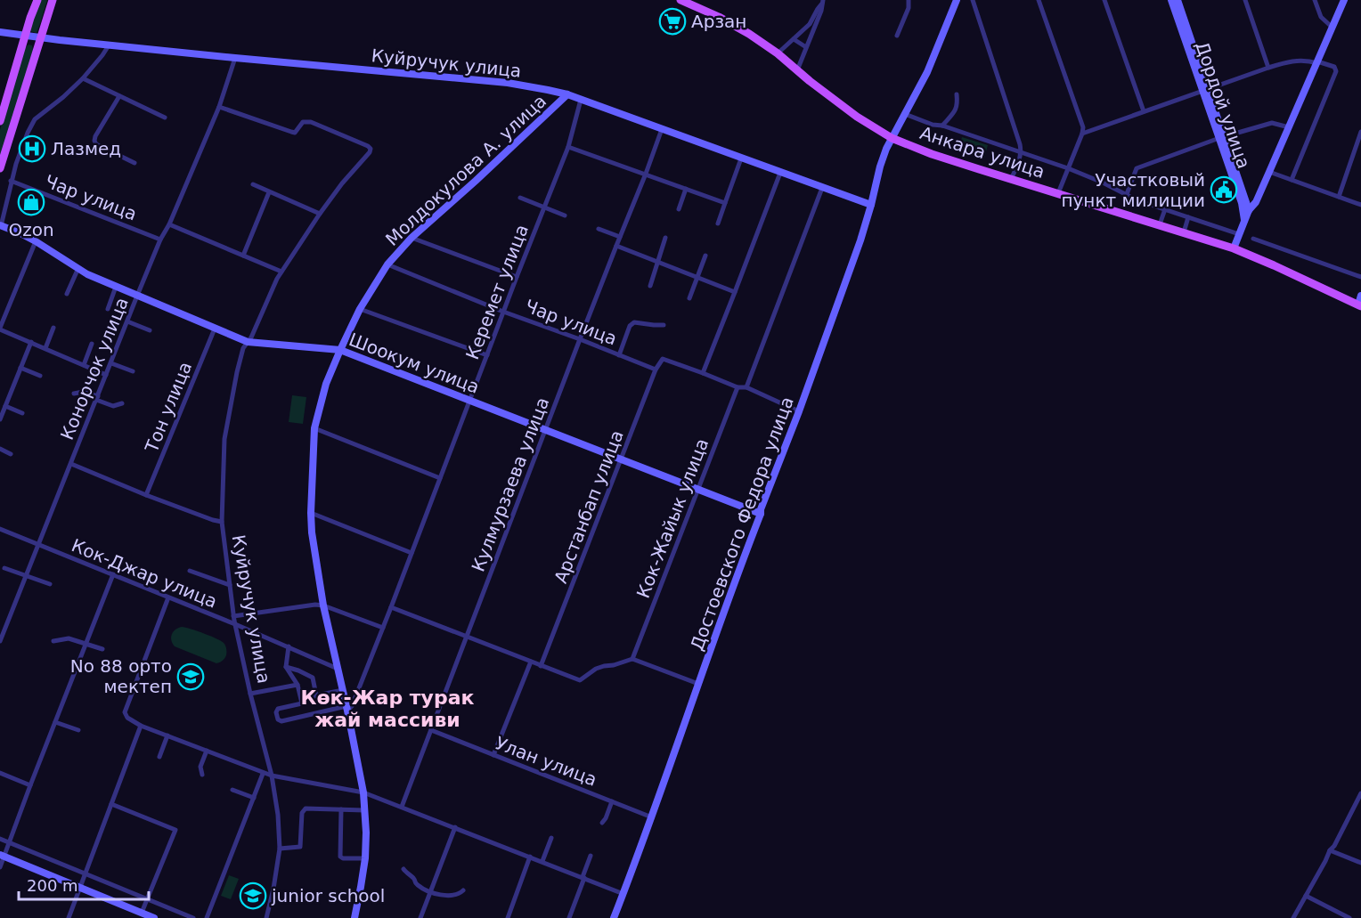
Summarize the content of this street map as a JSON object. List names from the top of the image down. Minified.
{"streets":{"main road":["Анкара улица"],"street":["Куйручук улица","Дордой улица","Молдокулова А. улица","Чар улица","Керемет улица","Шоокум улица","Конорчок улица","Тон улица","Кулмурзаева улица","Арстанбап улица","Кок-Жайык улица","Достоевского Федора улица","Кок-Джар улица","Улан улица"]},"crossings":[["Куйручук улица","Молдокулова А. улица"],["Куйручук улица","Керемет улица"],["Куйручук улица","Шоокум улица"],["Куйручук улица","Конорчок улица"],["Куйручук улица","Кулмурзаева улица"],["Куйручук улица","Достоевского Федора улица"],["Куйручук улица","Кок-Джар улица"],["Анкара улица","Достоевского Федора улица"],["Молдокулова А. улица","Чар улица"],["Молдокулова А. улица","Керемет улица"],["Молдокулова А. улица","Шоокум улица"],["Молдокулова А. улица","Кок-Джар улица"],["Чар улица","Керемет улица"],["Чар улица","Конорчок улица"],["Чар улица","Кулмурзаева улица"],["Чар улица","Арстанбап улица"],["Керемет улица","Шоокум улица"],["Шоокум улица","Конорчок улица"],["Шоокум улица","Тон улица"],["Шоокум улица","Кулмурзаева улица"],["Шоокум улица","Арстанбап улица"],["Шоокум улица","Кок-Жайык улица"],["Шоокум улица","Достоевского Федора улица"],["Конорчок улица","Кок-Джар улица"],["Кулмурзаева улица","Улан улица"],["Достоевского Федора улица","Улан улица"]],"districts":["Көк-Жар турак жай массиви"],"places":{"supermarket":["Арзан"],"hospital":["Лазмед"],"public building":["Участковый пункт милиции"],"shop":["Ozon"],"school or university":["No 88 орто мектеп","junior school"]},"scale_bar":"200 m"}
